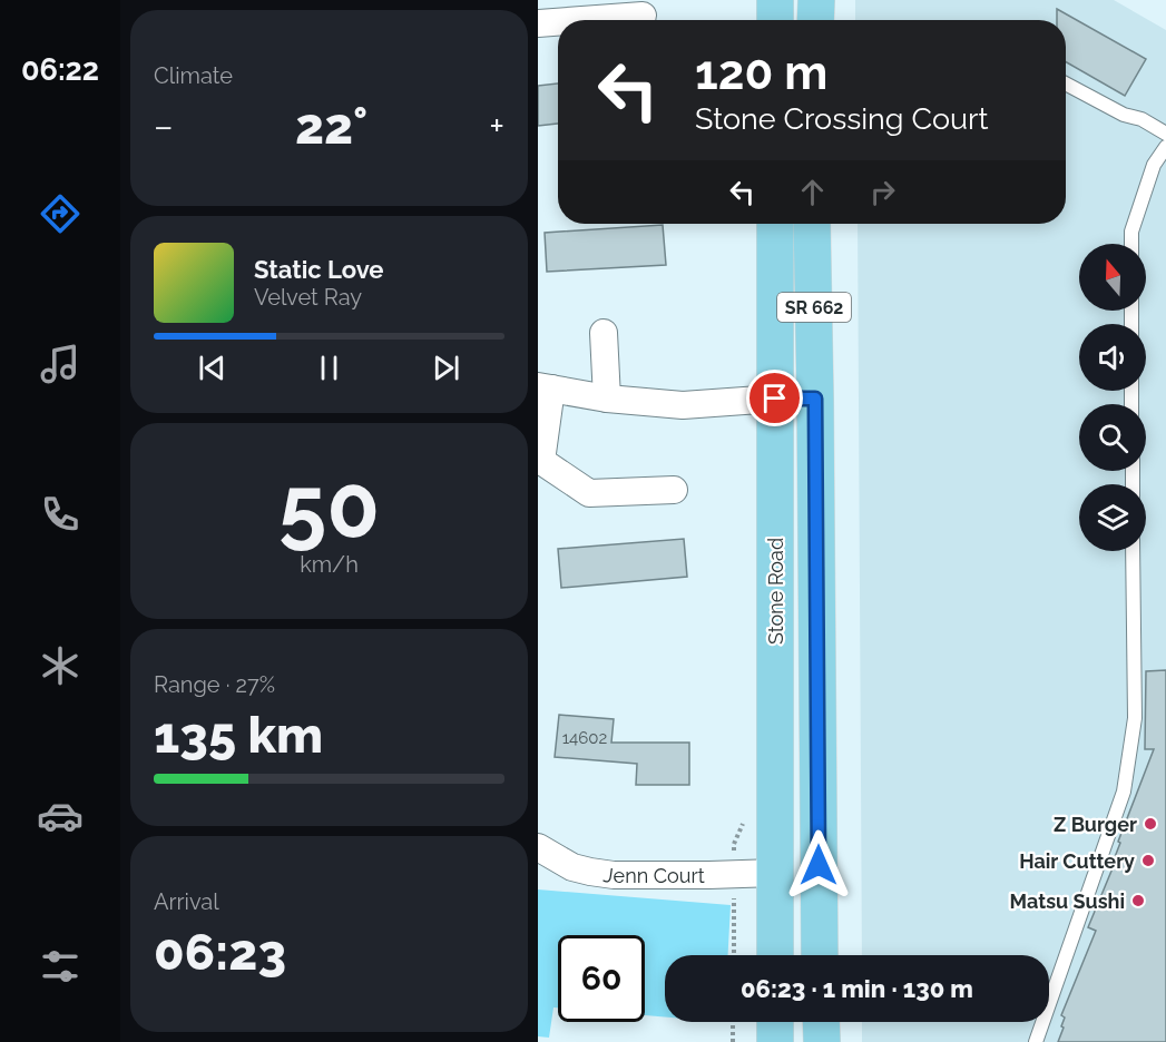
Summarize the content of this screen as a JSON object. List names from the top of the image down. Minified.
{"streets":{"main road":["SR 662","Stone Road"],"street":["Jenn Court"]},"crossings":[["Stone Road","Jenn Court"]],"places":["Z Burger","Hair Cuttery","Matsu Sushi"],"house_numbers":["14602"],"north":"top","page":{"tabs":"06:22","tile":["Climate",["50","km/h"],["Range · 27%","135 km"],["Arrival","06:23"]],"turn":["120 m","Stone Crossing Court"],"heat":["−","22°","+"],"song":["Static Love","Velvet Ray"],"limit":"60","trip":"06:23 · 1 min · 130 m"}}
